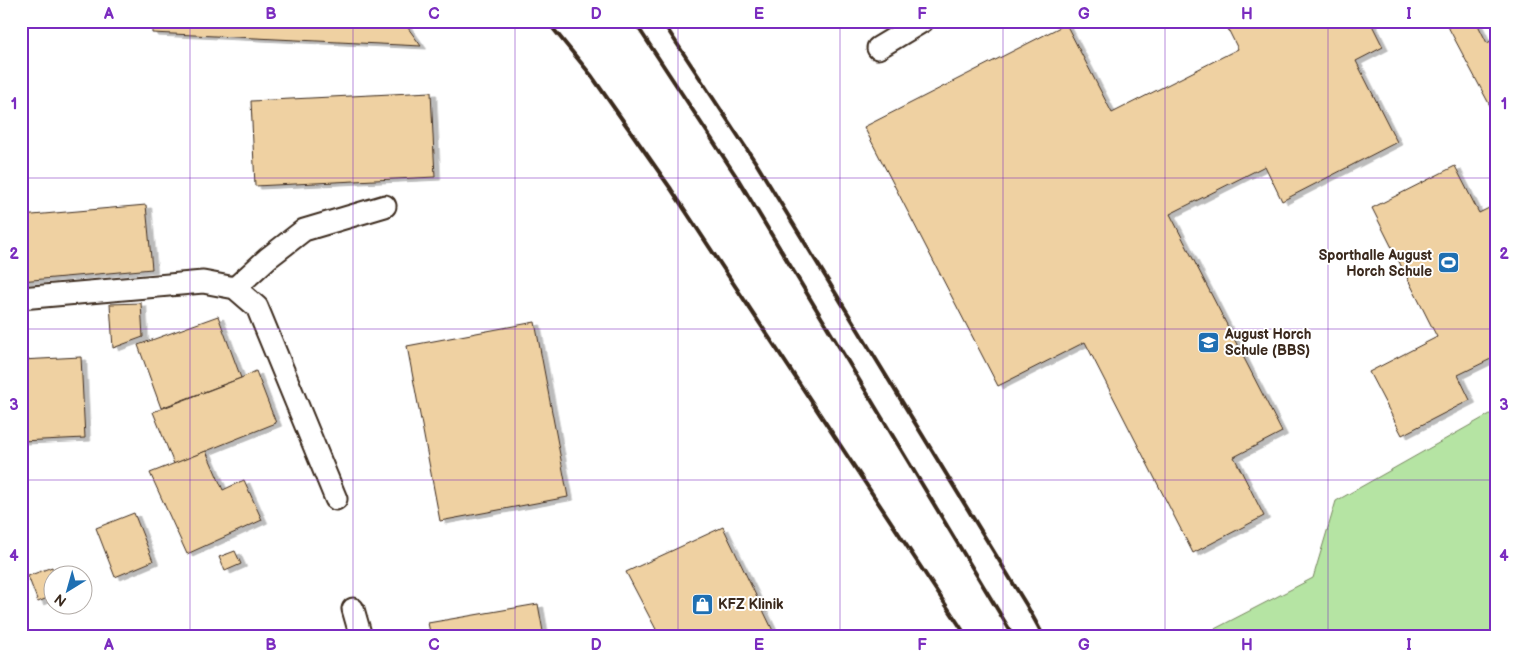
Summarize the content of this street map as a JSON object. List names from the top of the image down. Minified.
{"places":{"sports":["Sporthalle August Horch Schule"],"school or university":["August Horch Schule (BBS)"],"shop":["KFZ Klinik"]},"north":"bottom left","grid":{"columns":["A","B","C","D","E","F","G","H","I"],"rows":["1","2","3","4"]}}
